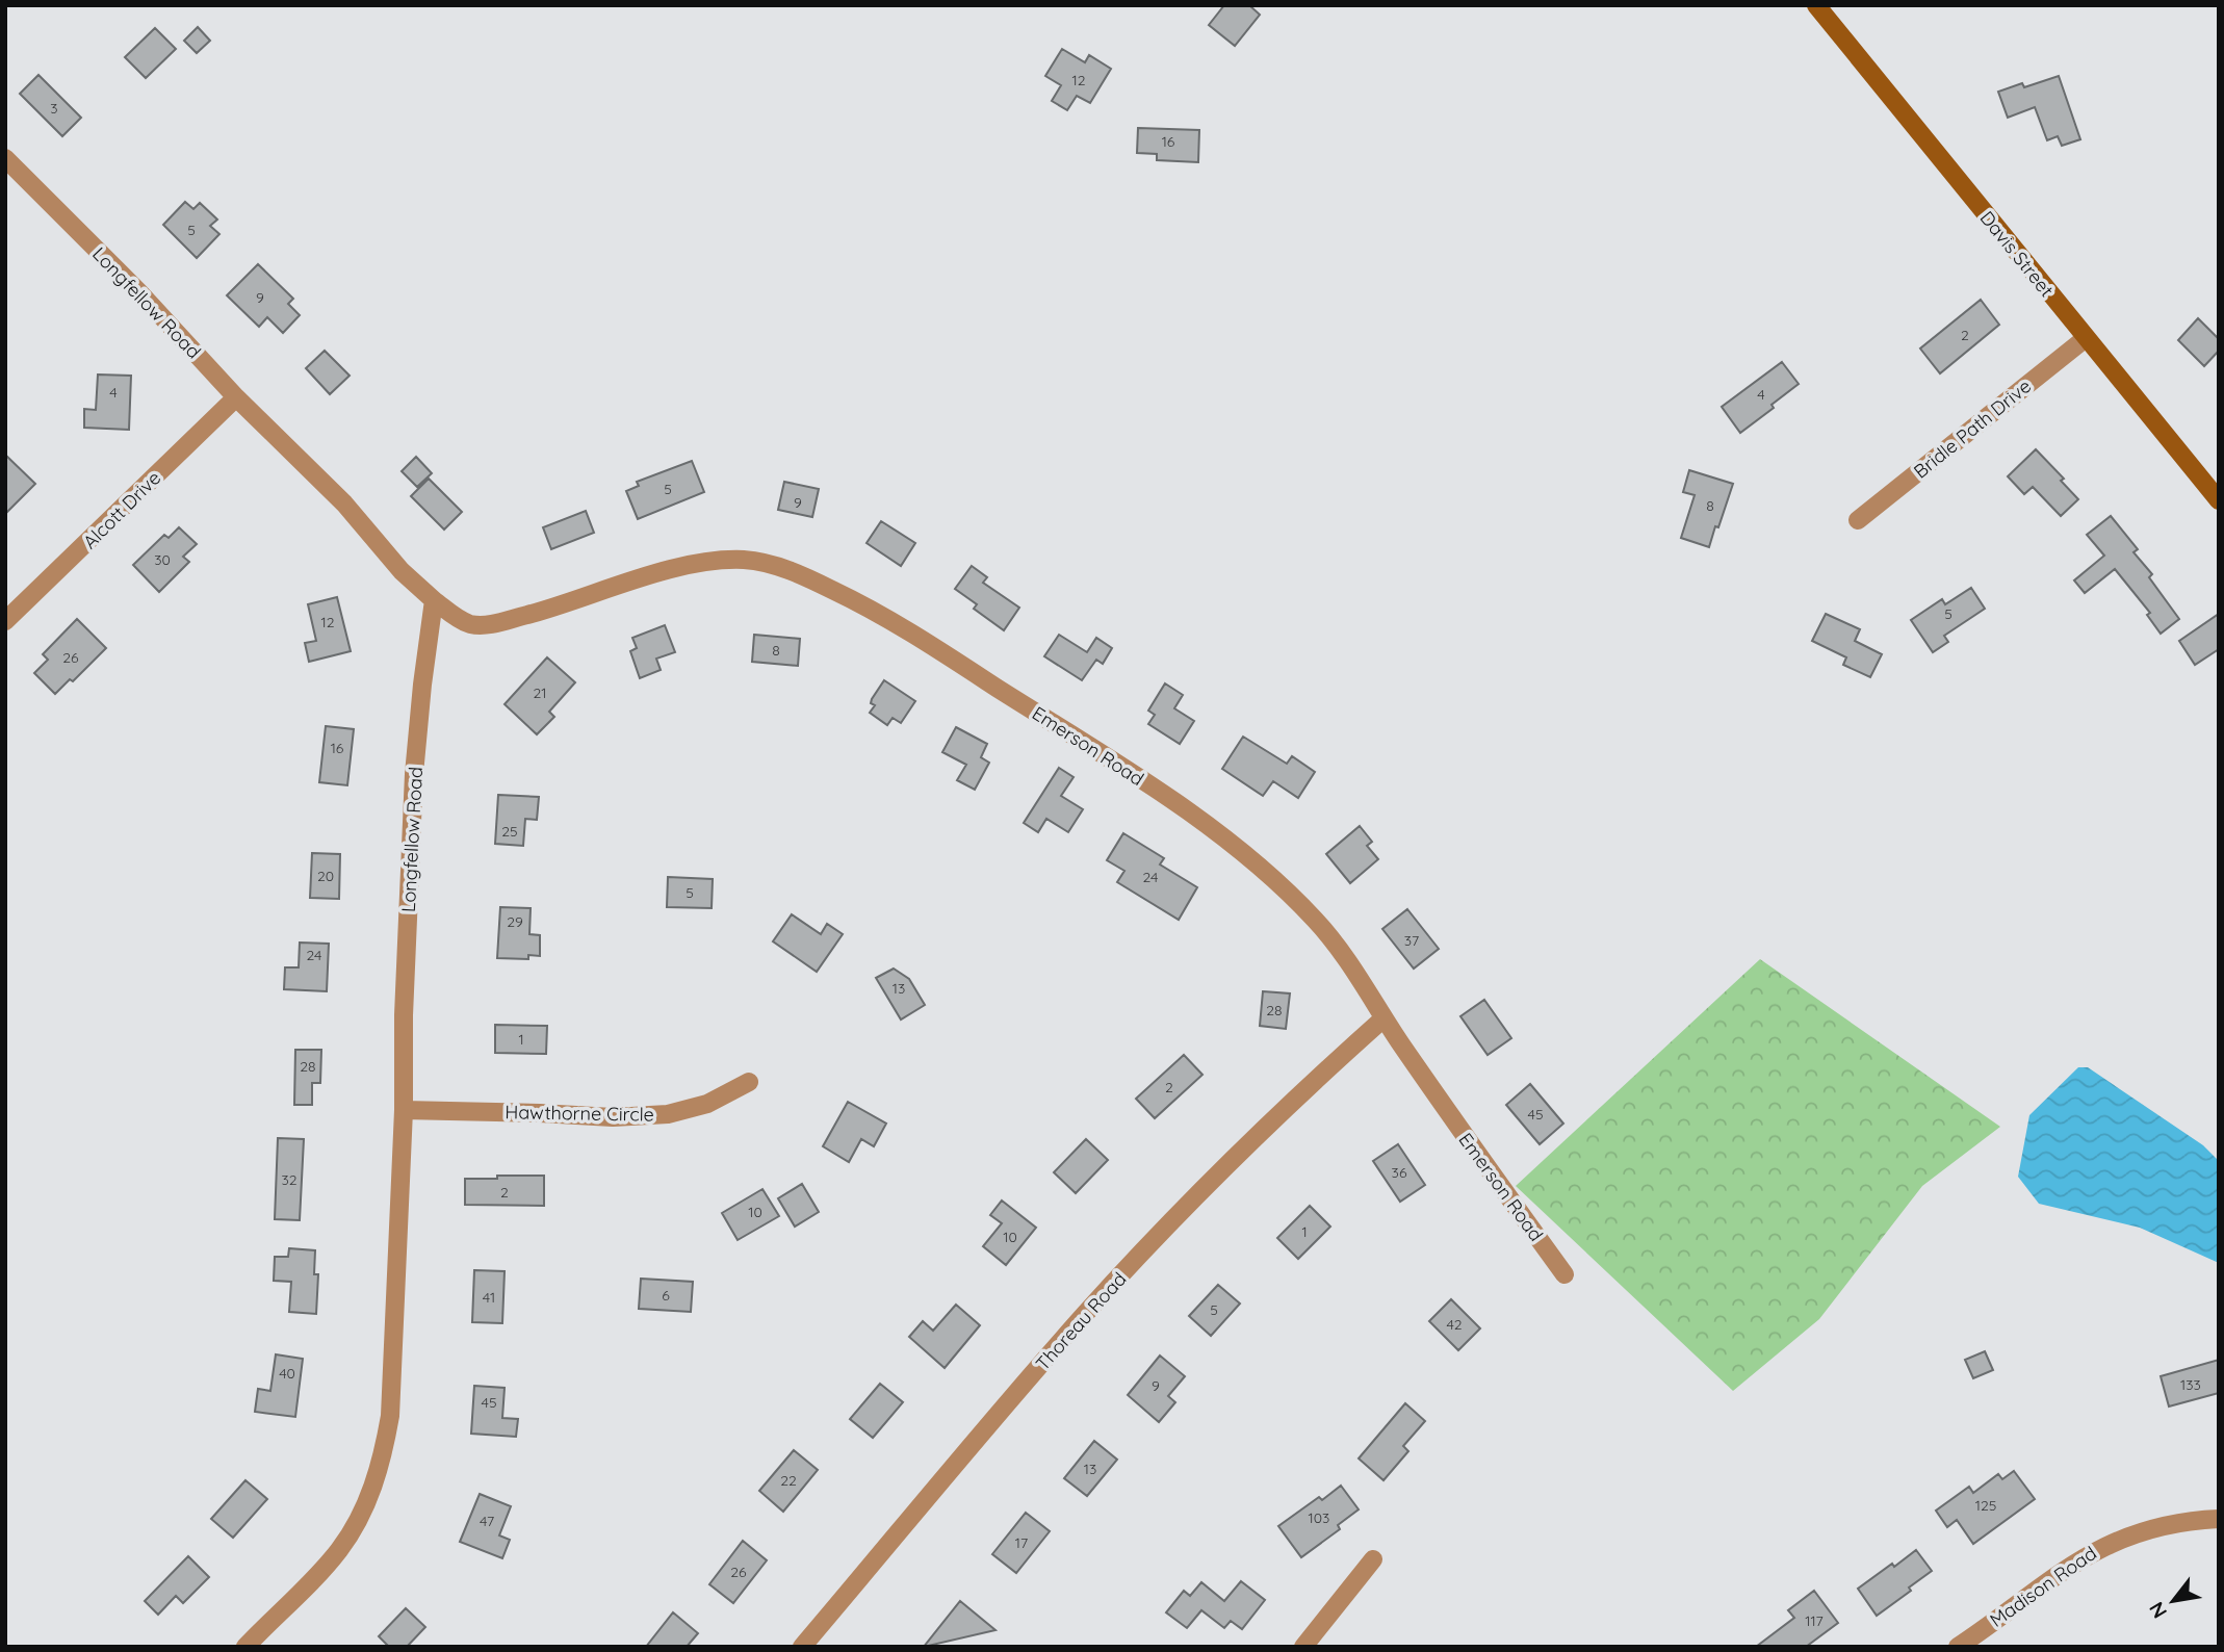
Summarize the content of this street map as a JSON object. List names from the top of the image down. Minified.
{"streets":{"street":["Davis Street","Longfellow Road","Bridle Path Drive","Alcott Drive","Emerson Road","Hawthorne Circle","Thoreau Road","Madison Road"]},"crossings":[["Davis Street","Bridle Path Drive"],["Longfellow Road","Alcott Drive"],["Longfellow Road","Emerson Road"],["Longfellow Road","Hawthorne Circle"],["Emerson Road","Thoreau Road"]],"house_numbers":["12","3","16","5","9","2","4","4","5","9","8","30","5","12","8","26","21","16","25","20","24","5","29","37","24","13","28","1","28","2","45","36","32","2","10","1","10","6","41","5","42","40","133","9","45","13","22","125","103","47","17","26","117"],"north":"bottom left"}
